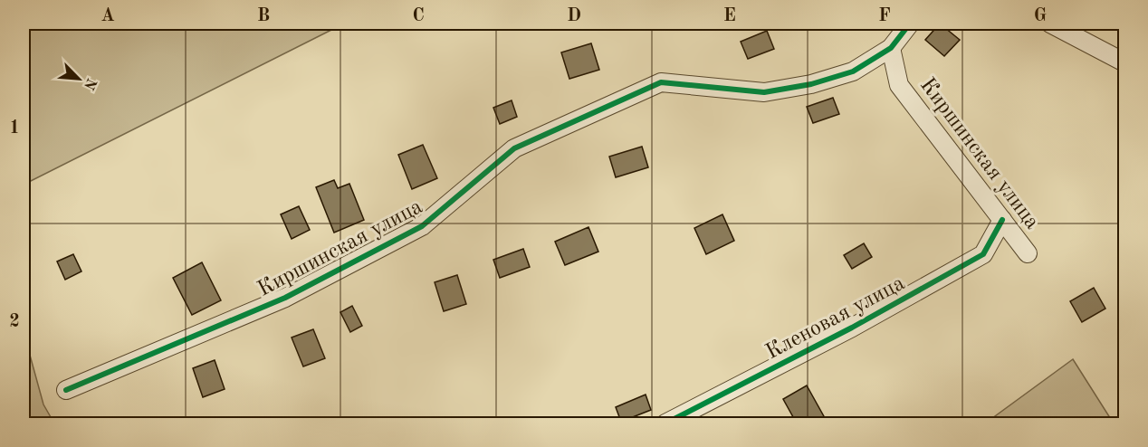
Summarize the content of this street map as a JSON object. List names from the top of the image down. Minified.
{"streets":{"street":["Киршинская улица","Кленовая улица"]},"crossings":[["Киршинская улица","Кленовая улица"]],"north":"bottom right","grid":{"columns":["A","B","C","D","E","F","G"],"rows":["1","2"]}}
